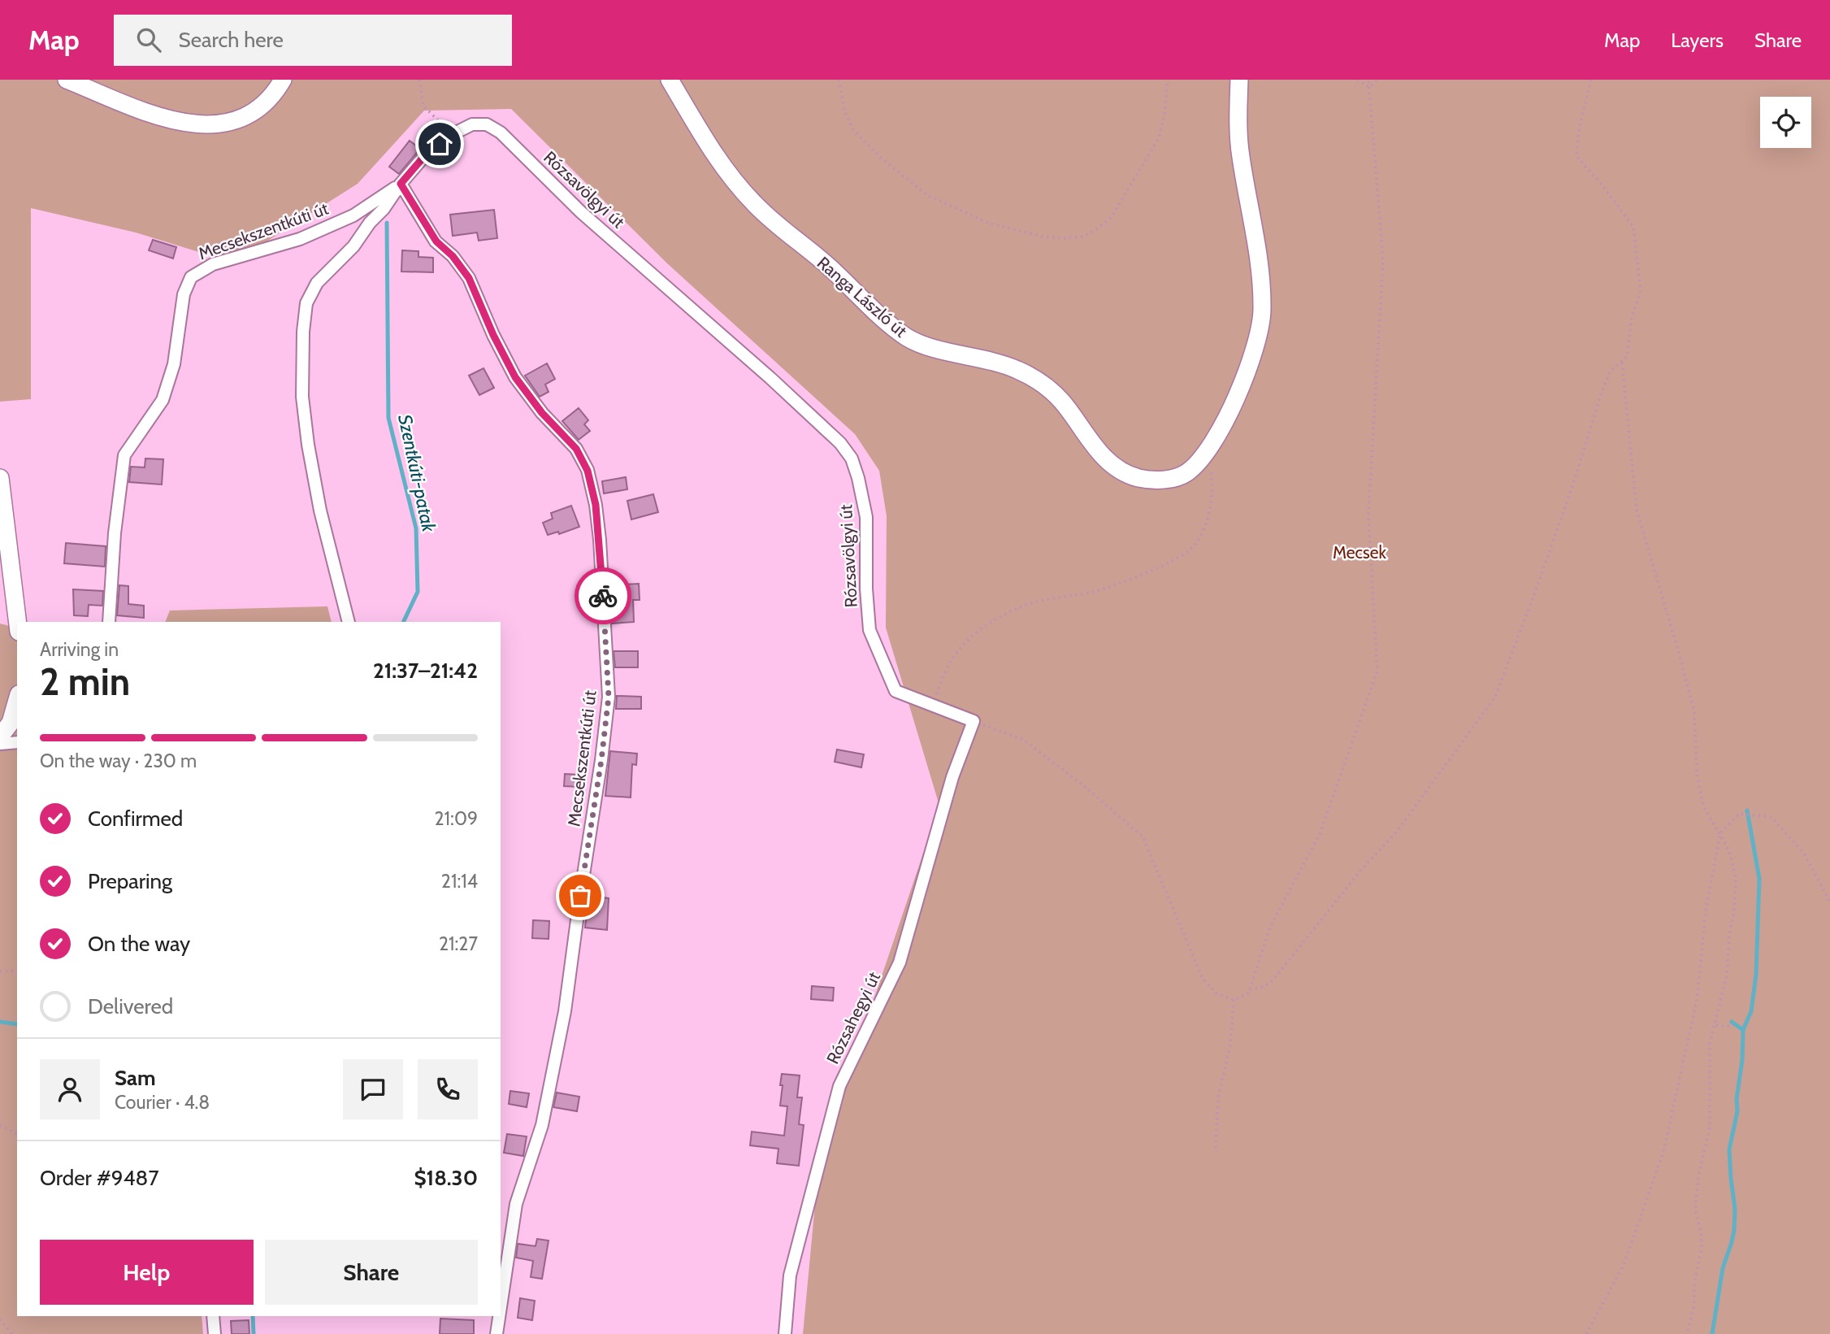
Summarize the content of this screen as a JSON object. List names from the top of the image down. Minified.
{"streets":{"main road":["Ranga László út"],"street":["Rózsavölgyi út","Mecsekszentkúti út","Rózsahegyi út"]},"crossings":[["Rózsavölgyi út","Mecsekszentkúti út"],["Rózsavölgyi út","Rózsahegyi út"]],"water":["Szentkúti-patak"],"parks":["Mecsek"],"page":{"header":"Map","search":"Search here","nav":["Map","Layers","Share"],"heading":["2 min","Arriving in","21:37–21:42"],"panel":["Sam","Courier · 4.8","Order #9487","$18.30"],"bar":"On the way · 230 m","list":[["Confirmed","21:09"],["Preparing","21:14"],["On the way","21:27"],"Delivered"],"buttons":["Help","Share"]}}
